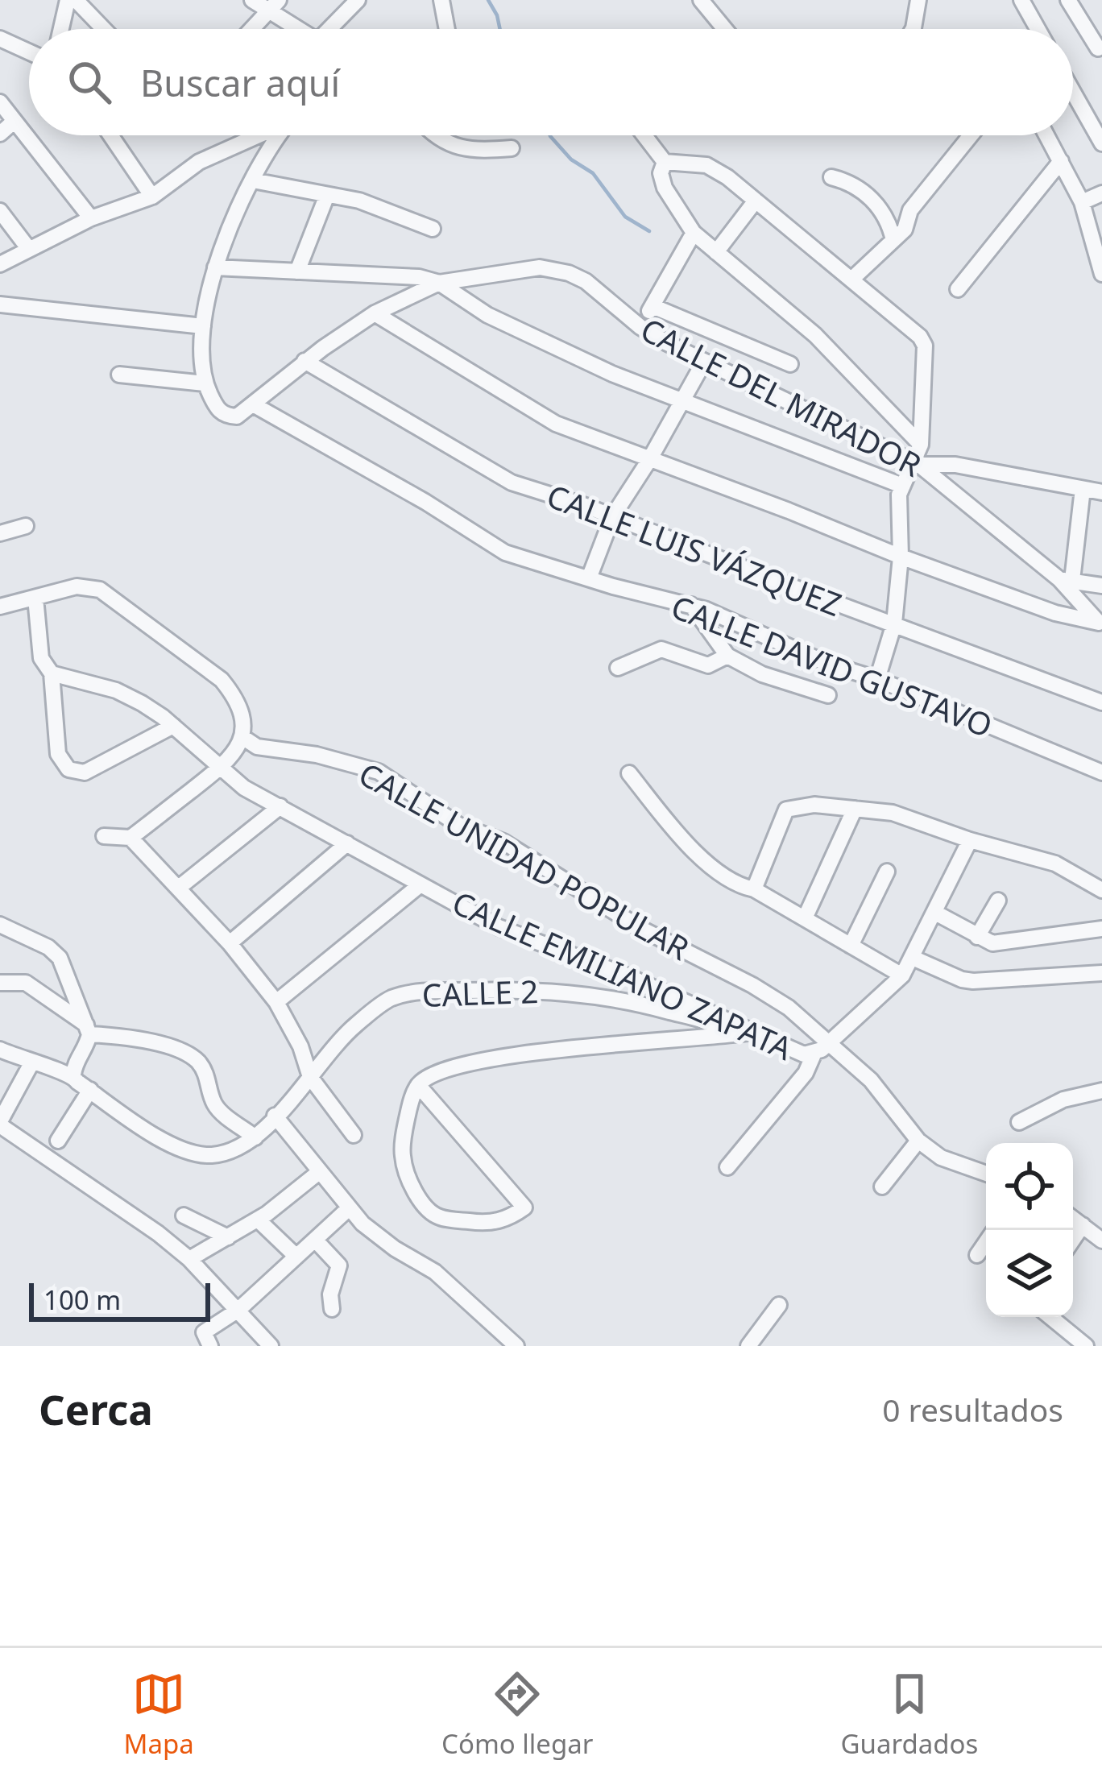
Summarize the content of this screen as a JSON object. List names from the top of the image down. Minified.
{"streets":{"street":["CALLE DEL MIRADOR","CALLE LUIS VÁZQUEZ","CALLE DAVID GUSTAVO","CALLE UNIDAD POPULAR","CALLE EMILIANO ZAPATA","CALLE 2"]},"crossings":[["CALLE DEL MIRADOR","CALLE LUIS VÁZQUEZ"],["CALLE DEL MIRADOR","CALLE DAVID GUSTAVO"],["CALLE UNIDAD POPULAR","CALLE EMILIANO ZAPATA"]],"scale_bar":"100 m","page":{"search":"Buscar aquí","scale":"100 m","heading":["Cerca","0 resultados"],"nav":["Mapa","Cómo llegar","Guardados"]}}
